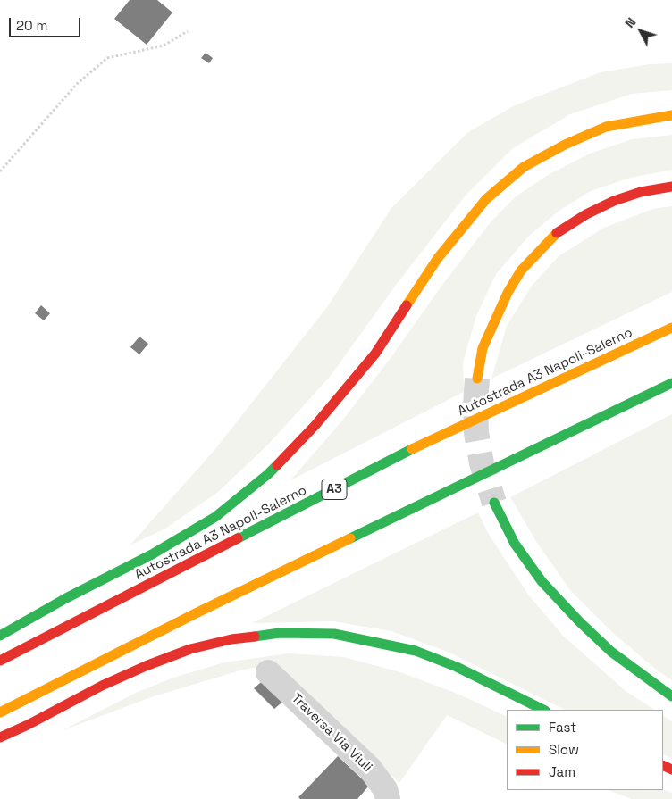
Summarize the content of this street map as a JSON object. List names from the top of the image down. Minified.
{"streets":{"highway":["Autostrada A3 Napoli-Salerno","A3"],"street":["Traversa Via Viuli"]},"legend":["Fast","Slow","Jam"],"scale_bar":"20 m","north":"top left"}
